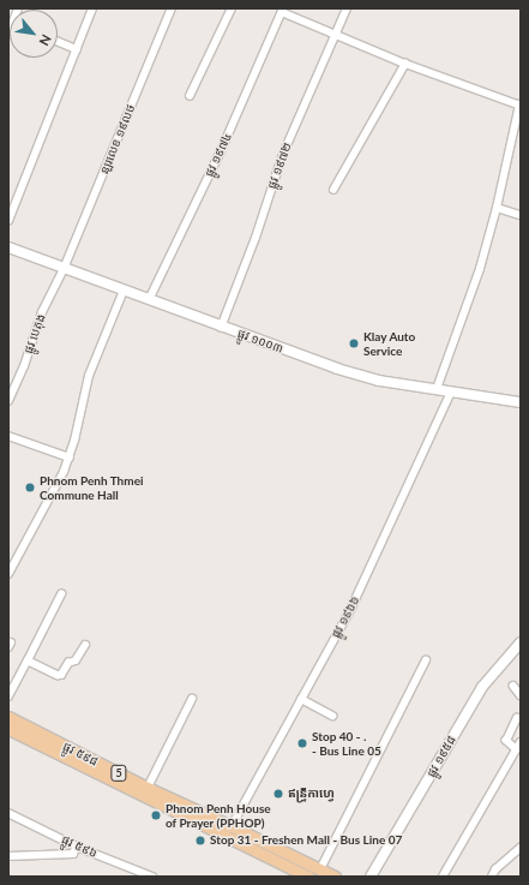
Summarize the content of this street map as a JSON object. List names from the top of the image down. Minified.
{"streets":{"main road":["ផ្លូវ ៥៩៨","5"],"street":["ន្ឡរលេខ ១៩លថ","ផ្លូវ ១៩៧៤","ផ្លូវ ១៩៧២","ផ្លូវ បេតុង","ផ្លូវ ១០០៣","ផ្លូវ ១៩៦៦","ផ្លូវ ១៩៥៨","ផ្លូវ ៥៩៦"]},"crossings":[["ន្ឡរលេខ ១៩លថ","ផ្លូវ បេតុង"],["ន្ឡរលេខ ១៩លថ","ផ្លូវ ១០០៣"],["ផ្លូវ ១៩៧៤","ផ្លូវ ១០០៣"],["ផ្លូវ ១៩៧២","ផ្លូវ ១០០៣"],["ផ្លូវ បេតុង","ផ្លូវ ១០០៣"],["ផ្លូវ ១០០៣","ផ្លូវ ១៩៦៦"],["ផ្លូវ ១៩៦៦","ផ្លូវ ៥៩៨"]],"places":["Klay Auto Service","Phnom Penh Thmei Commune Hall","Stop 40 - . - Bus Line 05","ឥន្ទ្រីកាហ្វេ","Phnom Penh House of Prayer (PPHOP)","Stop 31 - Freshen Mall - Bus Line 07"],"north":"bottom right"}
